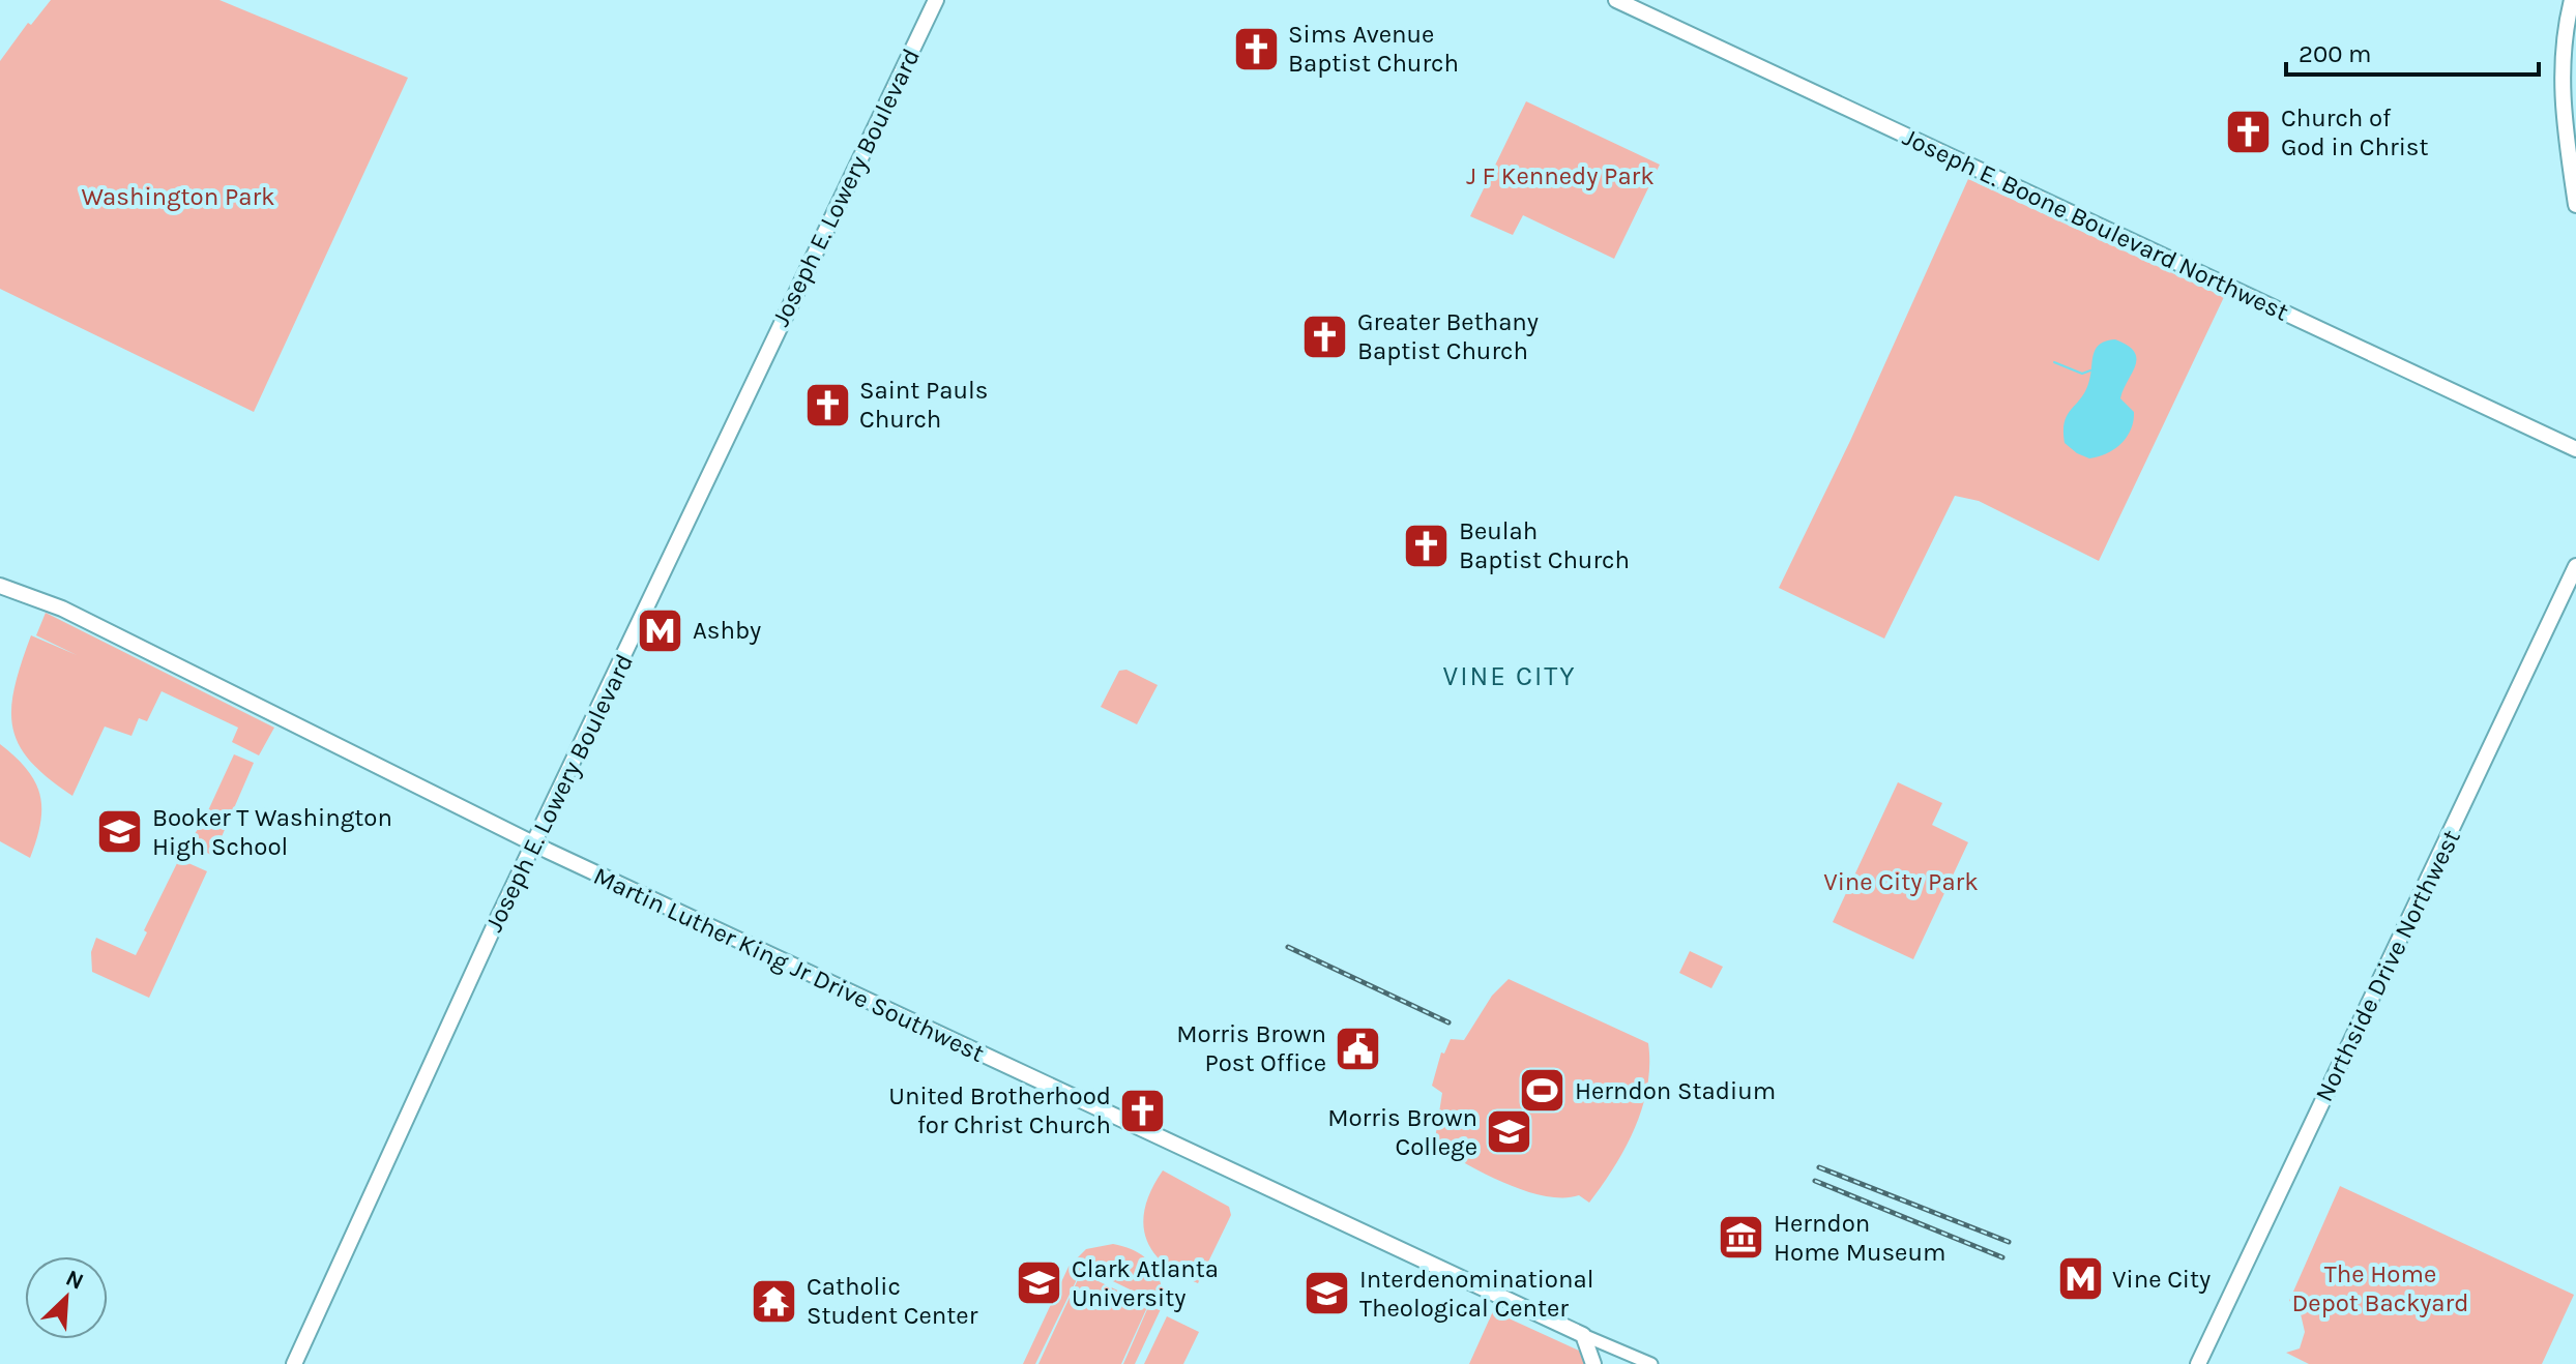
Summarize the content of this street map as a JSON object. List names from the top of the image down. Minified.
{"streets":{"main road":["Joseph E. Lowery Boulevard","Joseph E. Boone Boulevard Northwest","Martin Luther King Jr Drive Southwest","Northside Drive Northwest"]},"crossings":[["Joseph E. Lowery Boulevard","Martin Luther King Jr Drive Southwest"]],"districts":["VINE CITY"],"parks":["J F Kennedy Park","Washington Park","Vine City Park","The Home Depot Backyard"],"places":{"church":["Sims Avenue Baptist Church","Church of God in Christ","Greater Bethany Baptist Church","Saint Pauls Church","Beulah Baptist Church","United Brotherhood for Christ Church"],"metro station":["Ashby","Vine City"],"school or university":["Booker T Washington High School","Morris Brown College","Clark Atlanta University","Interdenominational Theological Center"],"public building":["Morris Brown Post Office"],"sports":["Herndon Stadium"],"museum":["Herndon Home Museum"],"temple":["Catholic Student Center"]},"scale_bar":"200 m","north":"top right"}
